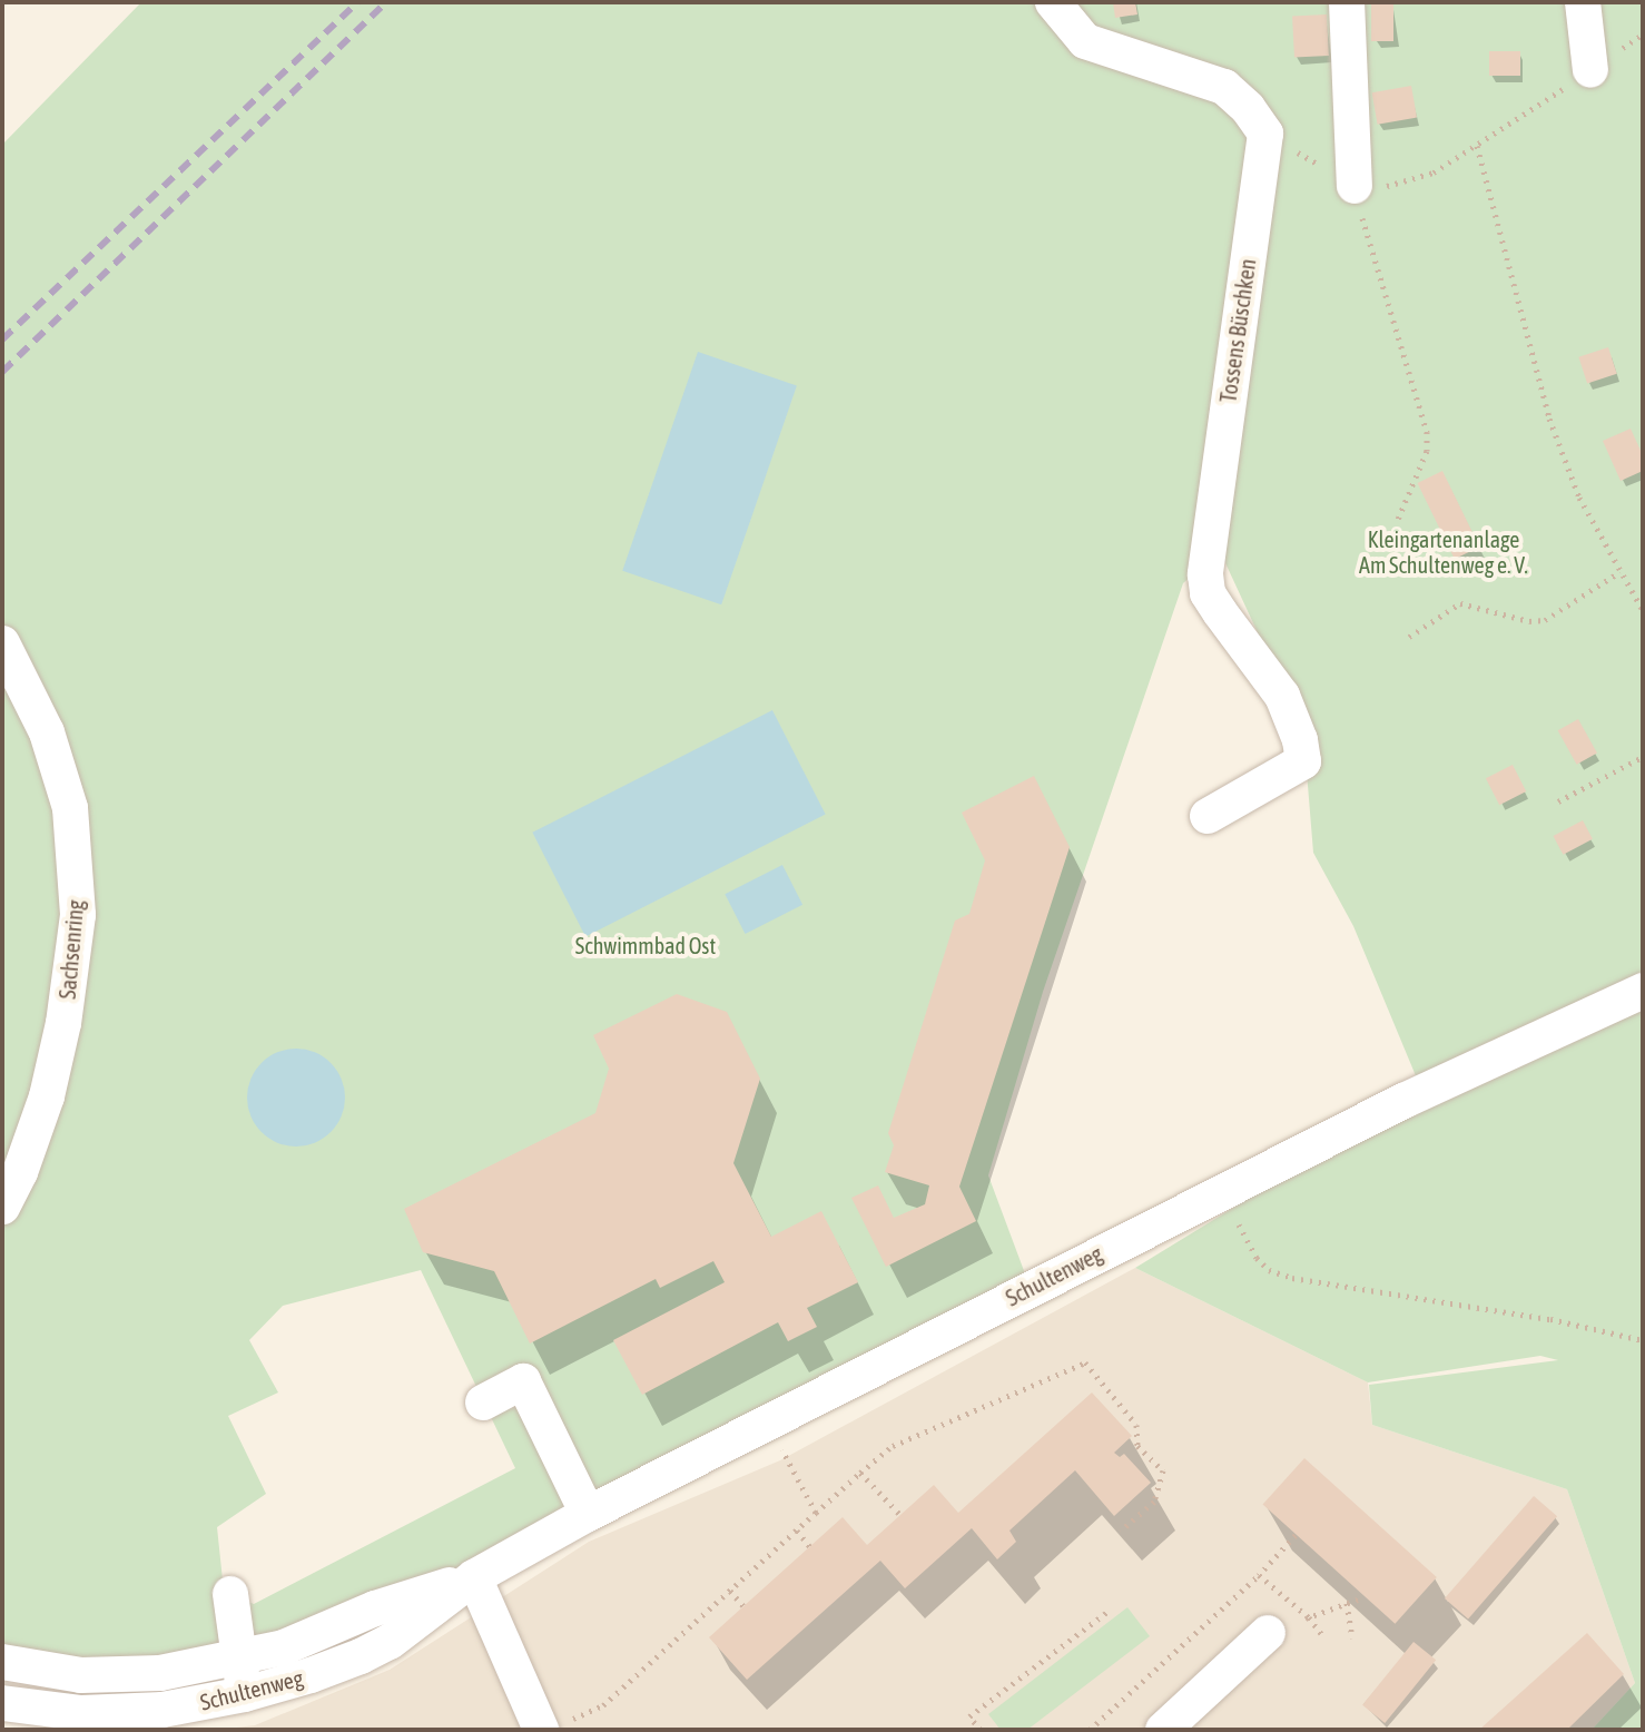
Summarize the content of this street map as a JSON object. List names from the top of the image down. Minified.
{"streets":{"street":["Tossens Büschken","Sachsenring","Schultenweg"]},"parks":["Kleingartenanlage Am Schultenweg e. V.","Schwimmbad Ost"]}
